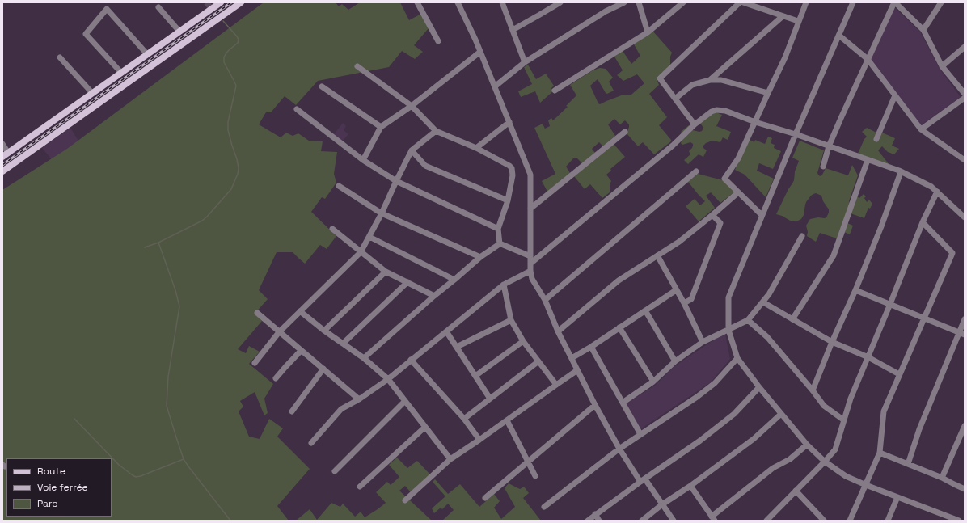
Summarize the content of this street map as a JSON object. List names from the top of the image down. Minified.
{"legend":["Route","Voie ferrée","Parc"]}
